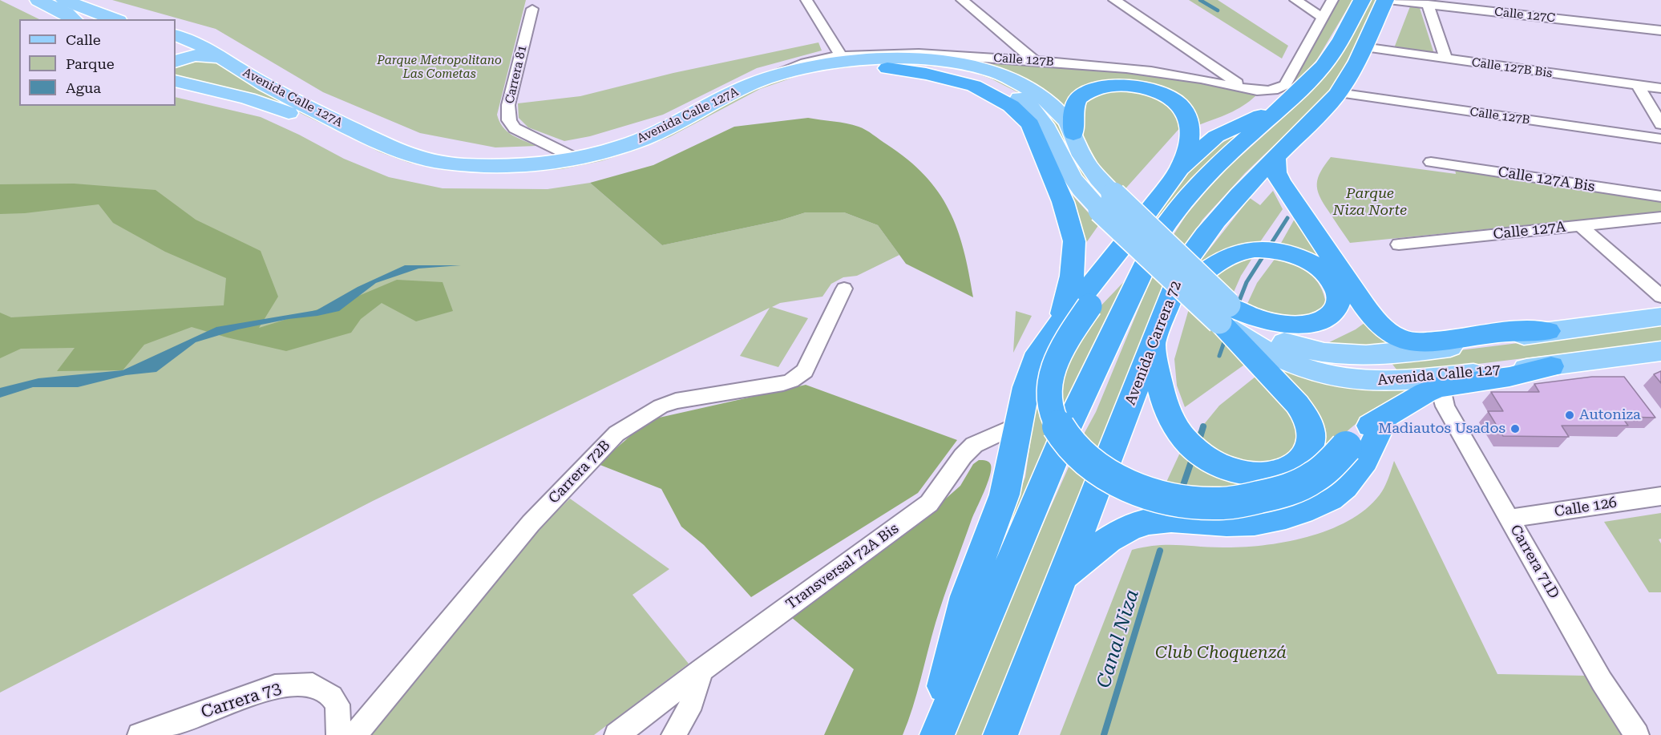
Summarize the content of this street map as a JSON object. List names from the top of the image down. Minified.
{"streets":{"highway":["Avenida Carrera 72"],"main road":["Avenida Calle 127A","Avenida Calle 127"],"street":["Calle 127C","Calle 127B","Calle 127B Bis","Carrera 81","Calle 127A Bis","Calle 127A","Carrera 72B","Calle 126","Carrera 71D","Transversal 72A Bis","Carrera 73"]},"crossings":[["Calle 127C","Avenida Carrera 72"],["Calle 127B","Avenida Calle 127A"],["Calle 127B","Avenida Carrera 72"],["Calle 127B Bis","Avenida Carrera 72"],["Carrera 81","Avenida Calle 127A"],["Avenida Calle 127A","Avenida Calle 127"],["Avenida Calle 127","Carrera 71D"],["Calle 126","Carrera 71D"]],"water":["Canal Niza"],"parks":["Parque Metropolitano Las Cometas","Parque Niza Norte","Club Choquenzá"],"places":["Autoniza","Madiautos Usados"],"legend":["Calle","Parque","Agua"]}
